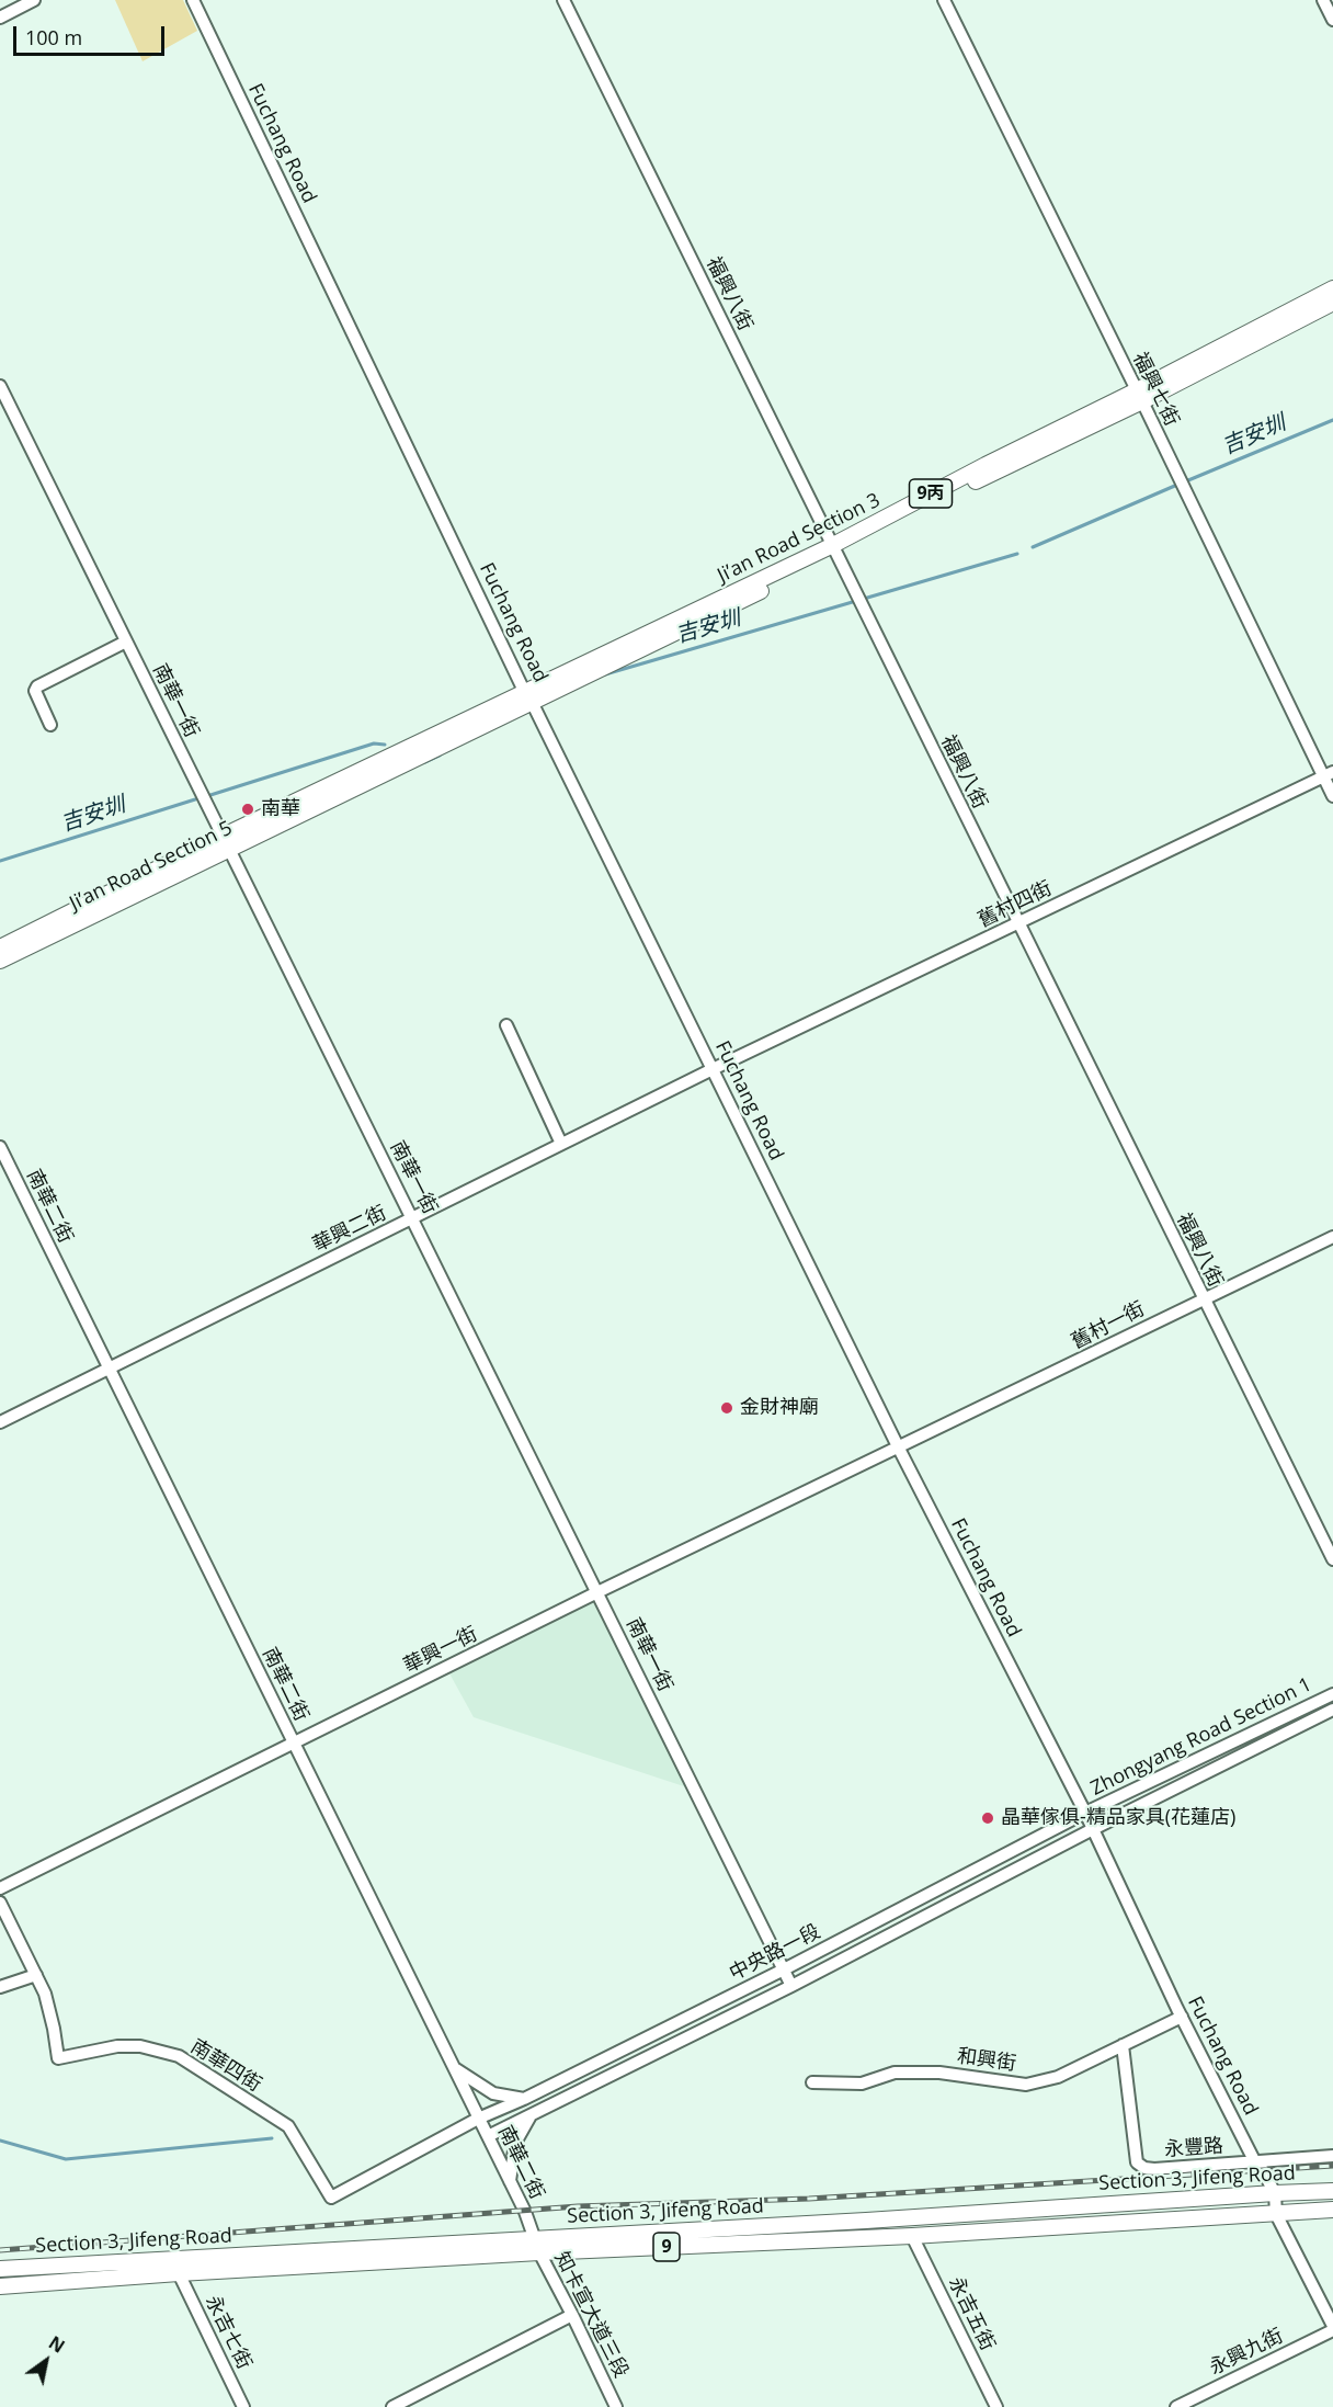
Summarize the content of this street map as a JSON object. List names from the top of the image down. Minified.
{"streets":{"main road":["9丙","Ji’an Road Section 3","Ji’an Road Section 5","Section 3, Jifeng Road","9"],"street":["Fuchang Road","福興八街","福興七街","南華一街","舊村四街","南華二街","華興二街","舊村一街","華興一街","Zhongyang Road Section 1","中央路一段","和興街","南華四街","永豐路","永吉五街","知卡宣大道三段","永吉七街","永興九街"]},"crossings":[["Fuchang Road","Ji’an Road Section 3"],["Fuchang Road","Ji’an Road Section 5"],["Fuchang Road","舊村四街"],["Fuchang Road","華興二街"],["Fuchang Road","舊村一街"],["Fuchang Road","華興一街"],["Fuchang Road","Zhongyang Road Section 1"],["Fuchang Road","中央路一段"],["Fuchang Road","和興街"],["Fuchang Road","永豐路"],["Fuchang Road","Section 3, Jifeng Road"],["福興八街","Ji’an Road Section 3"],["福興八街","舊村四街"],["福興八街","舊村一街"],["福興七街","Ji’an Road Section 3"],["福興七街","舊村四街"],["Ji’an Road Section 3","Ji’an Road Section 5"],["南華一街","Ji’an Road Section 5"],["南華一街","華興二街"],["南華一街","華興一街"],["南華一街","中央路一段"],["舊村四街","華興二街"],["南華二街","華興二街"],["南華二街","華興一街"],["南華二街","中央路一段"],["南華二街","南華四街"],["南華二街","Section 3, Jifeng Road"],["南華二街","知卡宣大道三段"],["舊村一街","華興一街"],["Zhongyang Road Section 1","中央路一段"],["中央路一段","南華四街"],["和興街","永豐路"],["Section 3, Jifeng Road","永吉五街"],["Section 3, Jifeng Road","知卡宣大道三段"],["Section 3, Jifeng Road","永吉七街"]],"water":["吉安圳"],"places":["南華","金財神廟","晶華傢俱-精品家具(花蓮店)"],"scale_bar":"100 m","north":"top right"}
